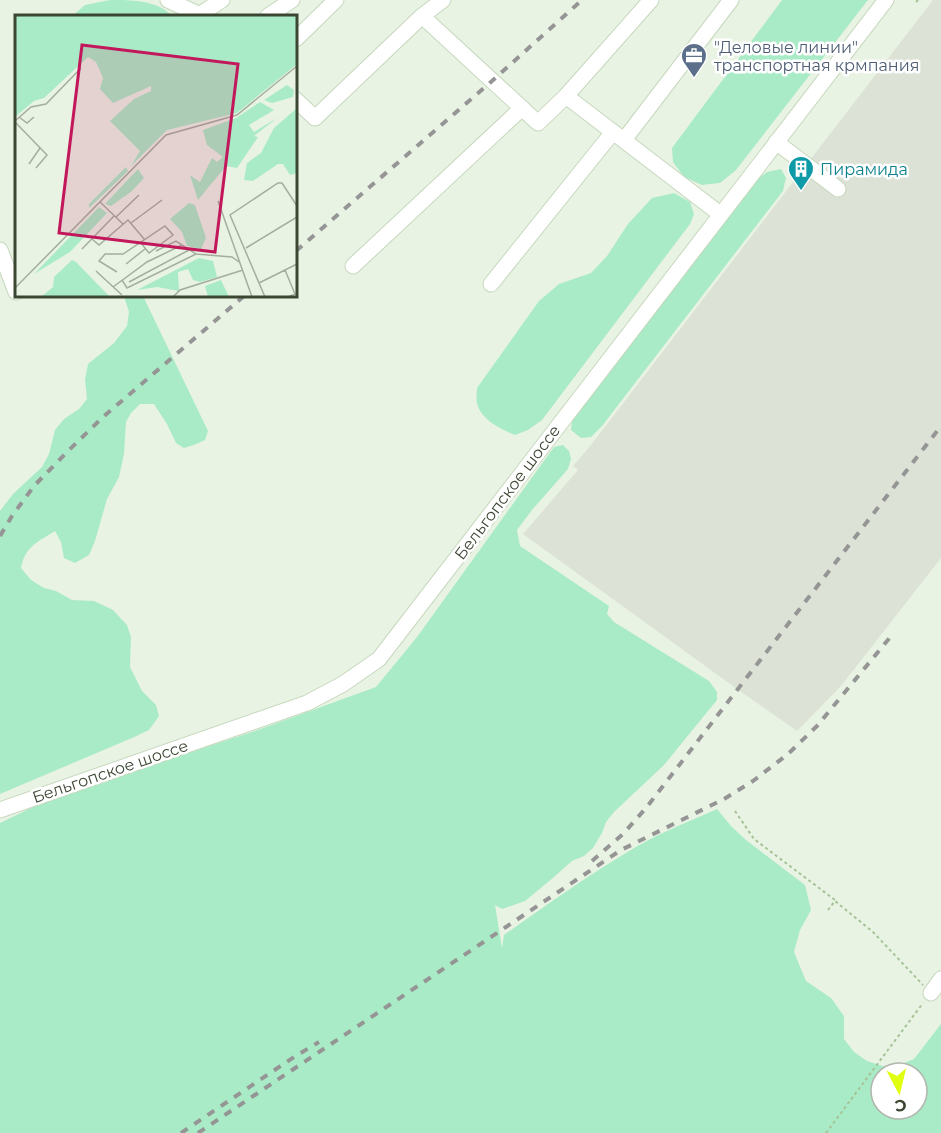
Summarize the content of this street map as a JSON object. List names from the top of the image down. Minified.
{"streets":{"street":["Бельгопское шоссе"]},"places":{"office":["\"Деловые линии\" транспортная крмпания"],"building":["Пирамида"]},"north":"bottom"}
